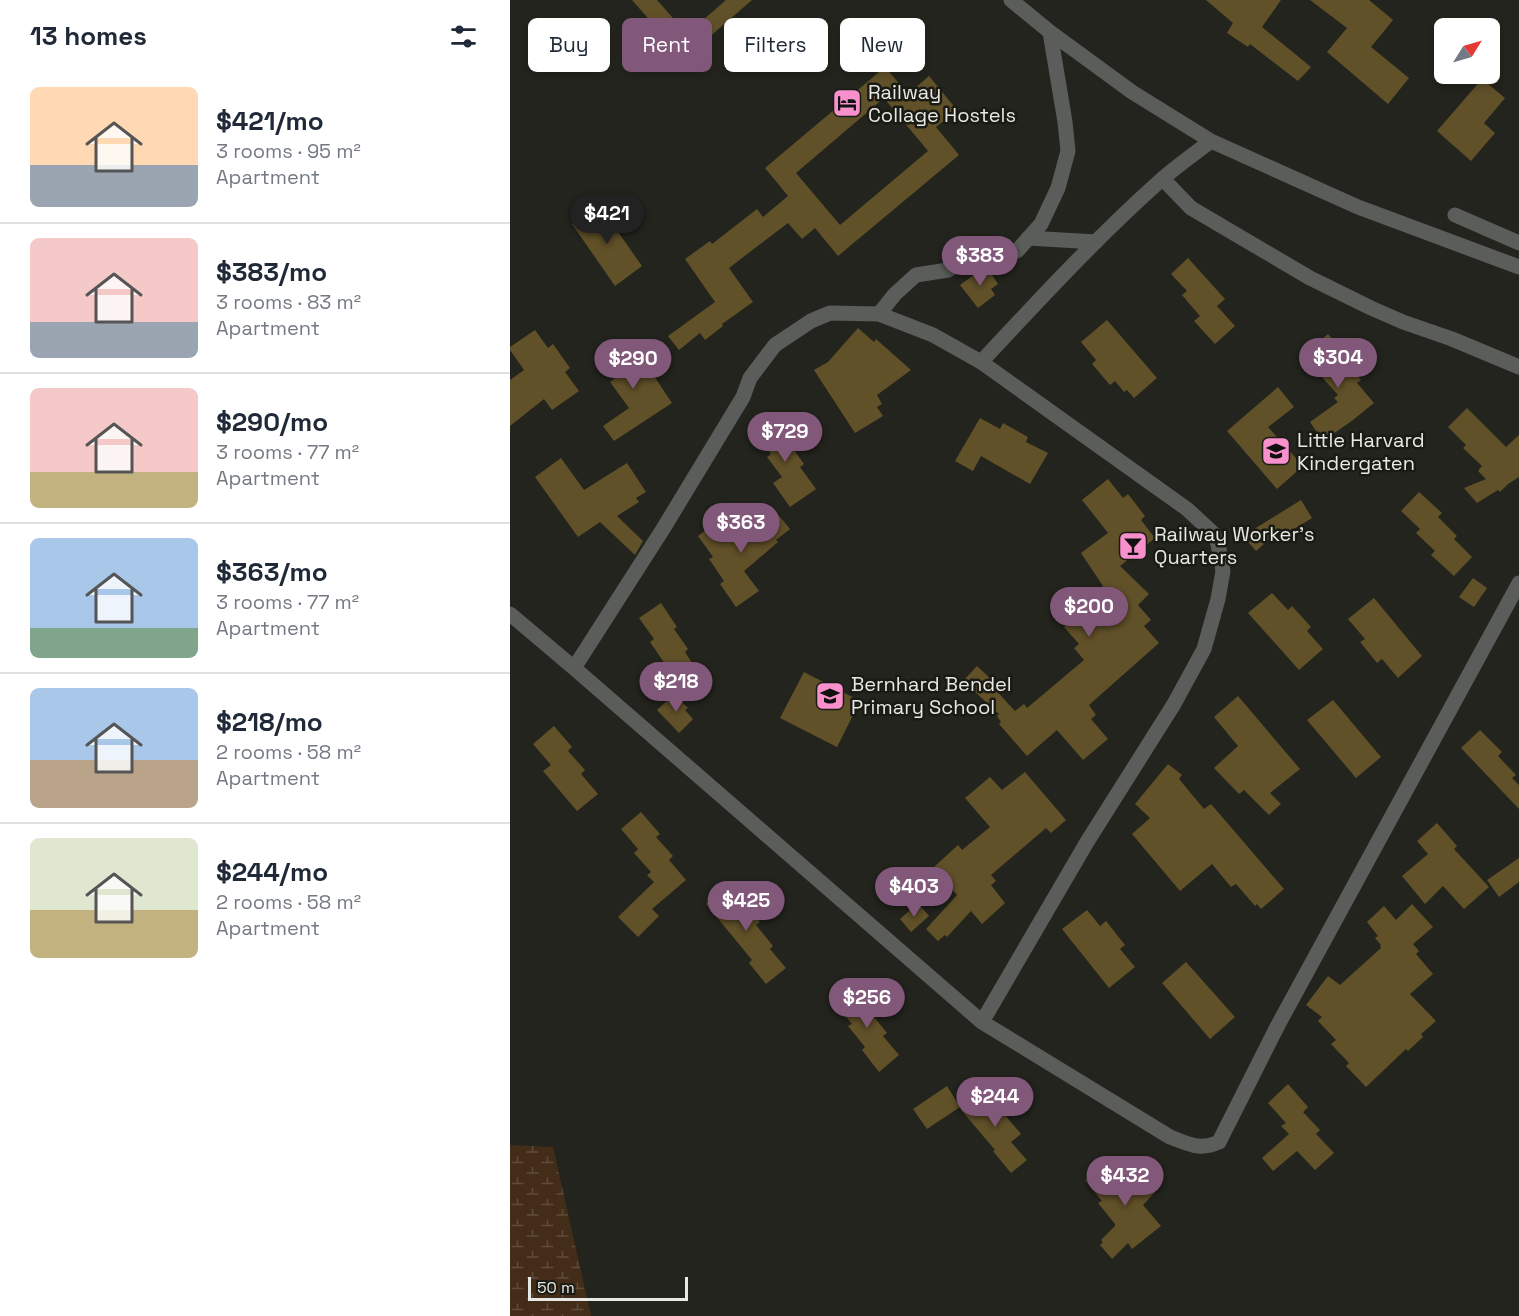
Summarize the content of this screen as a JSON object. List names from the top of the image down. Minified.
{"places":{"hotel":["Railway Collage Hostels"],"school or university":["Little Harvard Kindergaten","Bernhard Bendel Primary School"],"bar":["Railway Worker's Quarters"]},"scale_bar":"50 m","north":"top right","page":{"heading":"13 homes","chip":["Buy","Rent","Filters","New"],"list":[{"name":"$421/mo","note":"3 rooms · 95 m² · Apartment"},{"name":"$383/mo","note":"3 rooms · 83 m² · Apartment"},{"name":"$290/mo","note":"3 rooms · 77 m² · Apartment"},{"name":"$363/mo","note":"3 rooms · 77 m² · Apartment"},{"name":"$218/mo","note":"2 rooms · 58 m² · Apartment"},{"name":"$244/mo","note":"2 rooms · 58 m² · Apartment"}],"price":["$421","$383","$304","$290","$729","$363","$200","$218","$403","$425","$256","$244","$432"],"scale":"50 m"}}
